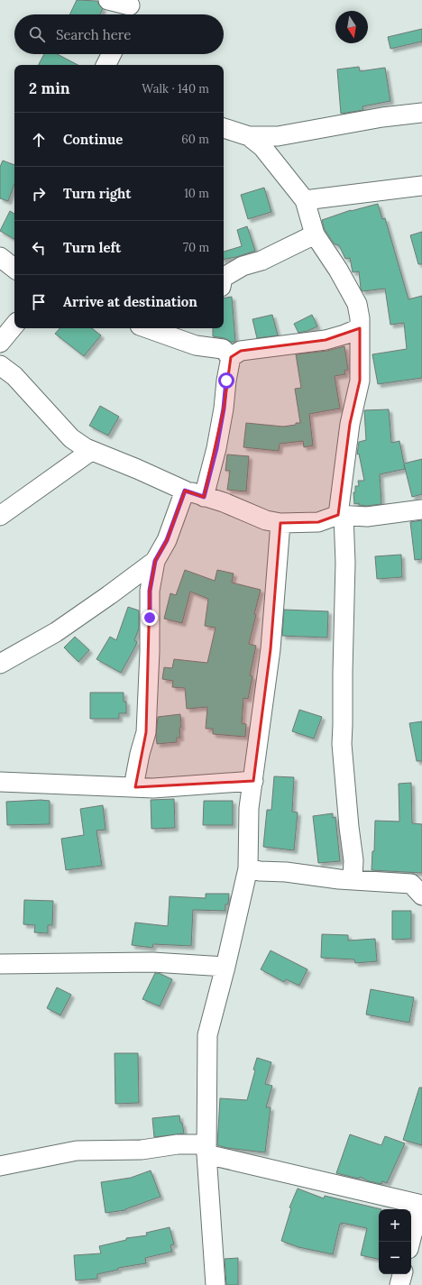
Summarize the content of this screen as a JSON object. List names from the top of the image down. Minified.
{"north":"bottom","page":{"search":"Search here","heading":["2 min","Walk · 140 m"],"list":[["Continue","60 m"],["Turn right","10 m"],["Turn left","70 m"],"Arrive at destination"],"map_buttons":["+","−"]}}
